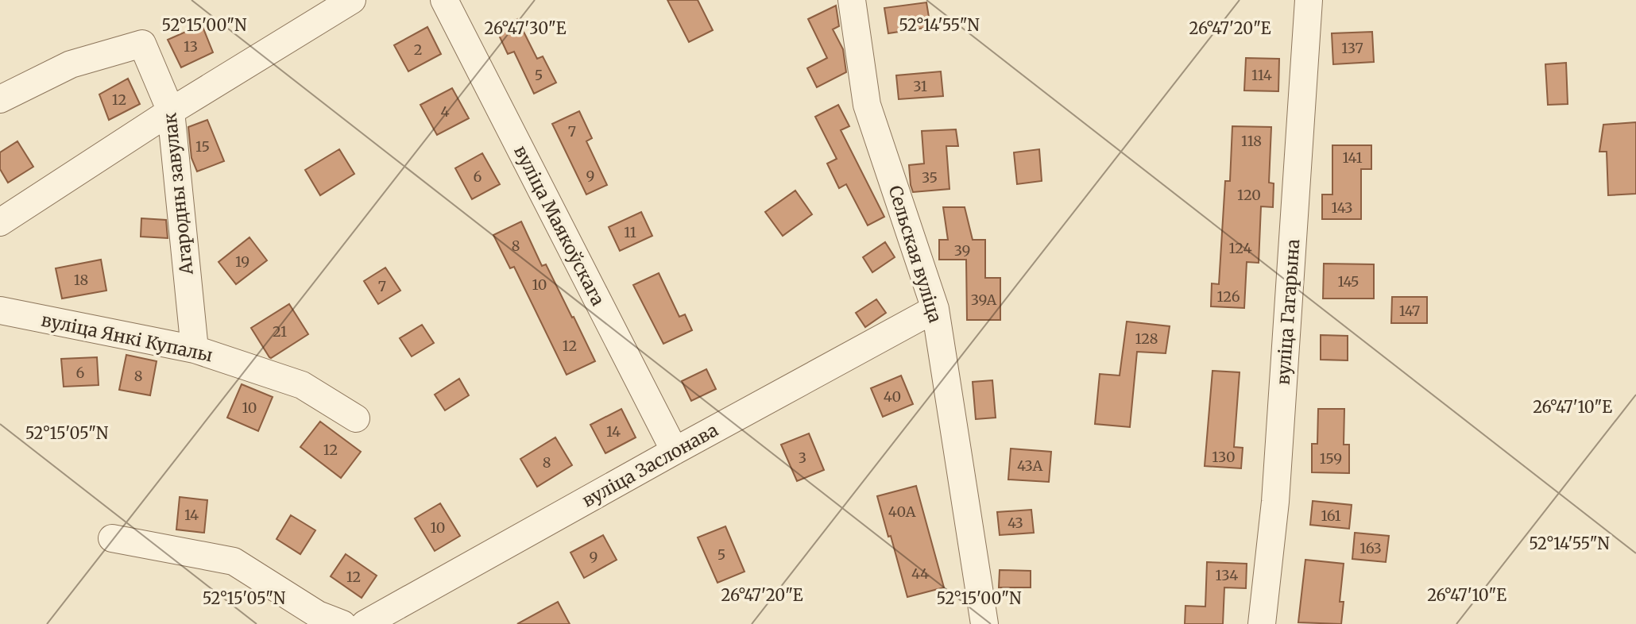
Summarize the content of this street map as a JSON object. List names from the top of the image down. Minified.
{"streets":{"street":["Агародны завулак","вуліца Маякоўскага","Сельская вуліца","вуліца Гагарына","вуліца Янкі Купалы","вуліца Заслонава"]},"crossings":[["Агародны завулак","вуліца Янкі Купалы"],["вуліца Маякоўскага","вуліца Заслонава"],["Сельская вуліца","вуліца Заслонава"]],"house_numbers":["13","137","2","5","114","31","12","4","7","118","15","141","9","6","35","120","143","11","8","124","39","19","18","145","10","7","126","39А","147","21","128","12","6","8","40","10","14","12","130","3","159","8","43А","40А","14","161","43","10","163","5","9","44","134","12"],"coordinates":["52°15'00\"N","52°14'55\"N","26°47'30\"E","26°47'20\"E","26°47'10\"E","52°15'05\"N"]}
